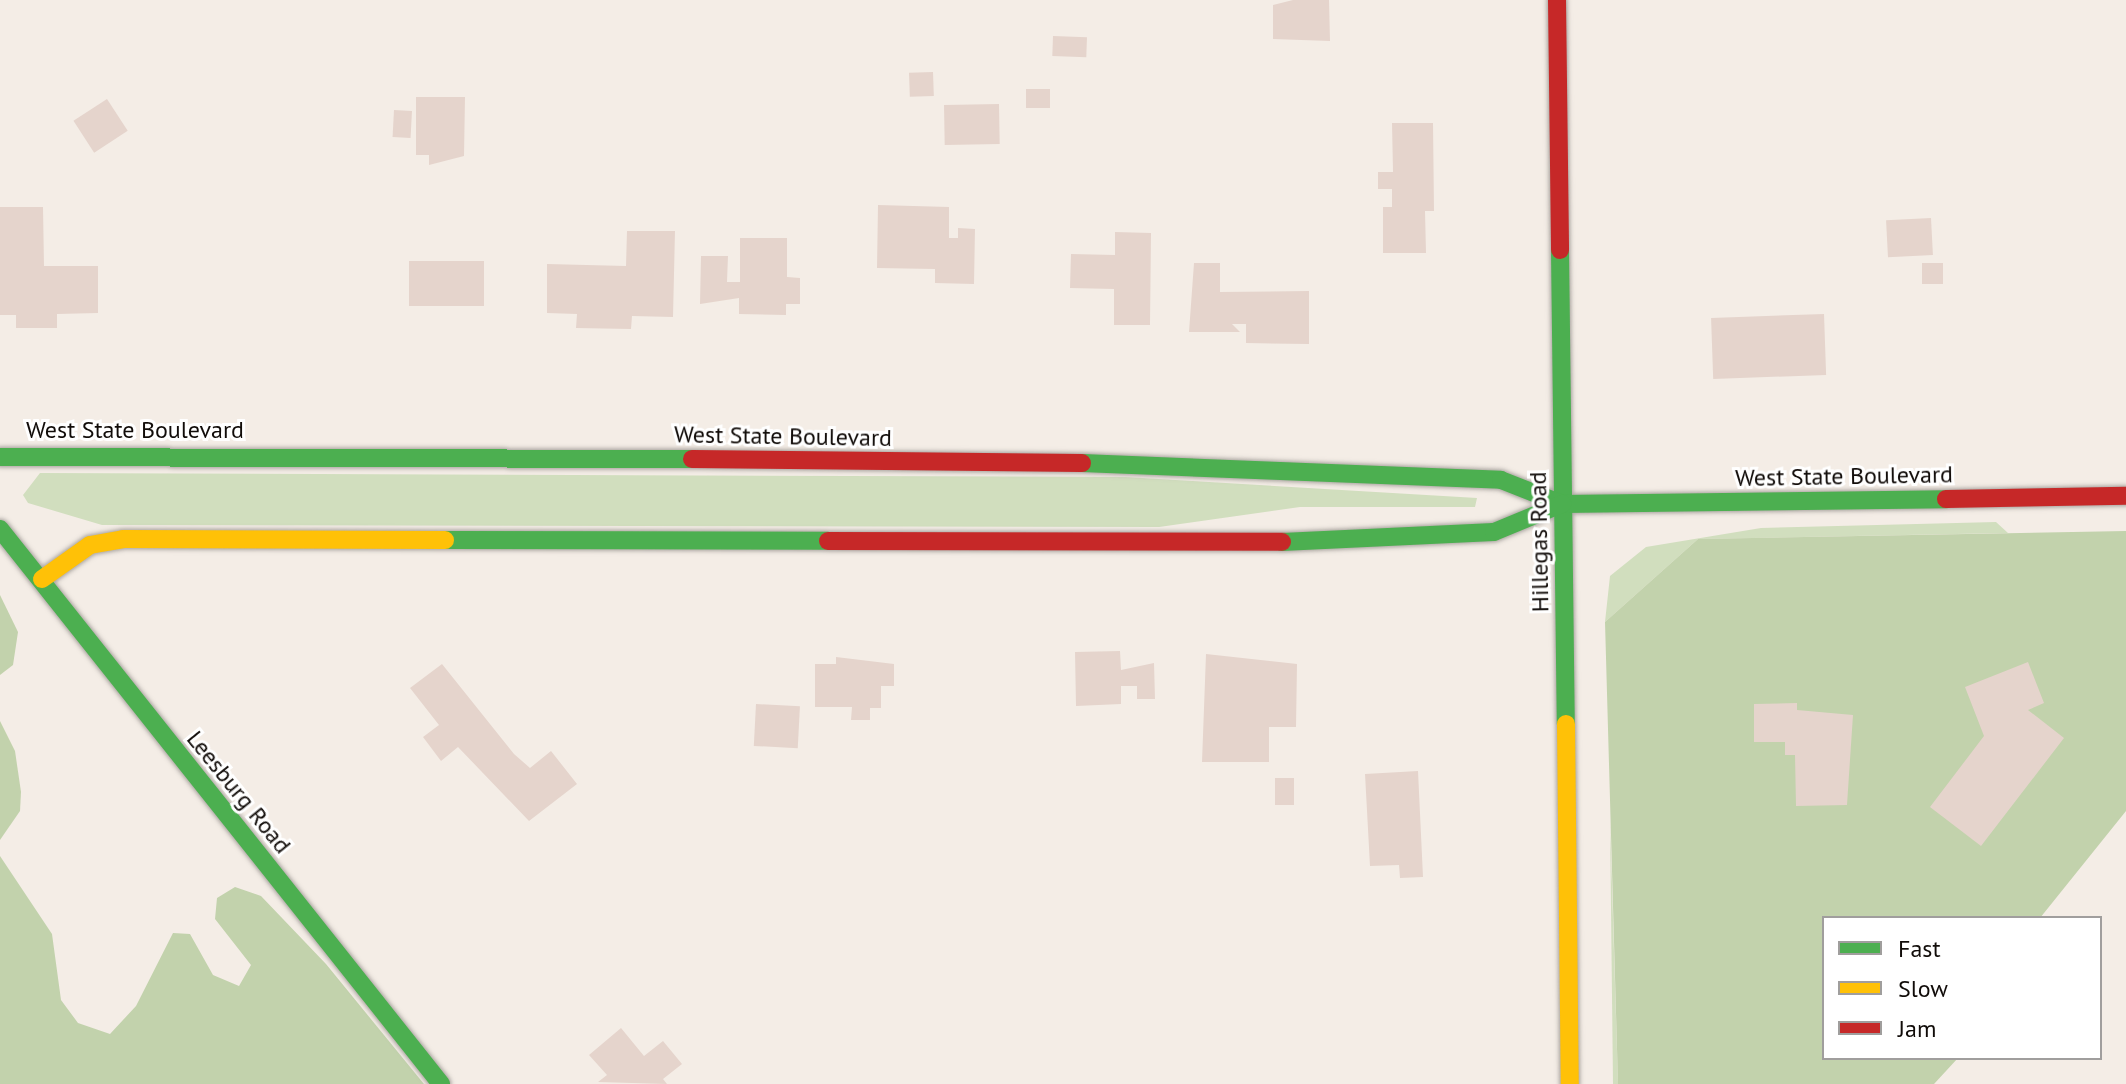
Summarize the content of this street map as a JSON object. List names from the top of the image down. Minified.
{"streets":{"main road":["West State Boulevard","Hillegas Road","Leesburg Road"]},"crossings":[["West State Boulevard","Hillegas Road"],["West State Boulevard","Leesburg Road"]],"legend":["Fast","Slow","Jam"]}
